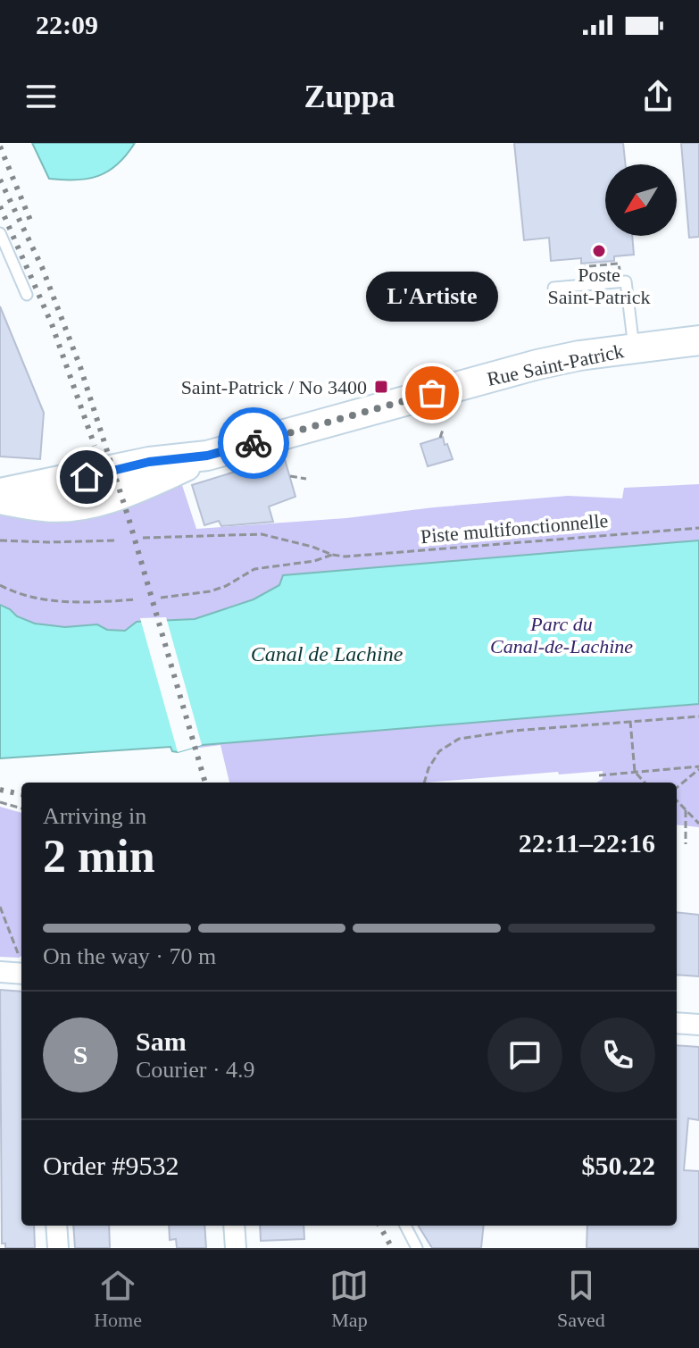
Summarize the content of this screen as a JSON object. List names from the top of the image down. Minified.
{"streets":{"main road":["Rue Saint-Patrick"],"path":["Piste multifonctionnelle"]},"water":["Canal de Lachine"],"parks":["Parc du Canal-de-Lachine"],"places":{"other":["Poste Saint-Patrick","L'Artiste"],"transit":["Saint-Patrick / No 3400"]},"north":"bottom left","page":{"status":"22:09","header":"Zuppa","bubble":"L'Artiste","heading":["2 min","Arriving in","22:11–22:16"],"panel":["Sam","Courier · 4.9","Order #9532","$50.22"],"bar":"On the way · 70 m","round":"S","tabs":["Home","Map","Saved"]}}
